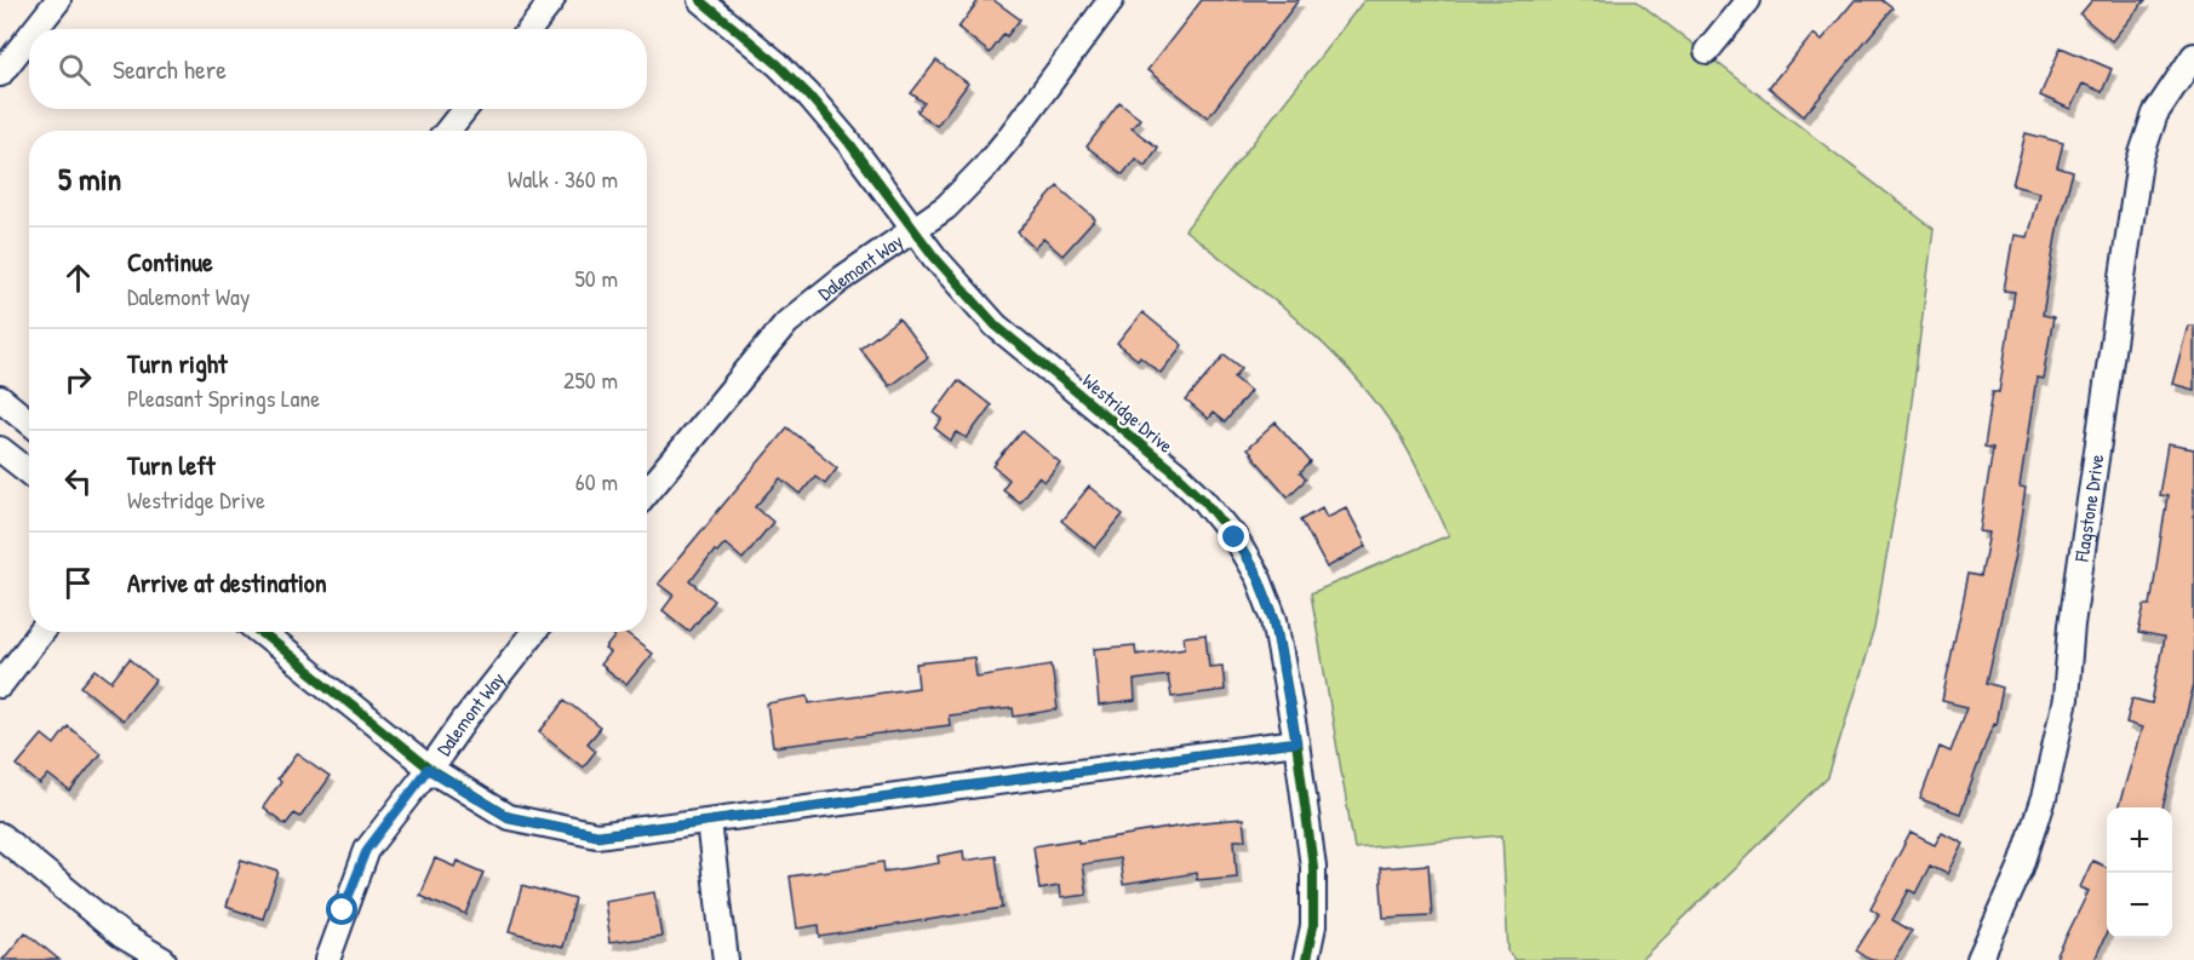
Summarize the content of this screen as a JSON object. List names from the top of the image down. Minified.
{"streets":{"street":["Dalemont Way","Westridge Drive","Flagstone Drive"]},"crossings":[["Dalemont Way","Westridge Drive"]],"page":{"search":"Search here","heading":["5 min","Walk · 360 m"],"list":[["Continue","Dalemont Way","50 m"],["Turn right","Pleasant Springs Lane","250 m"],["Turn left","Westridge Drive","60 m"],"Arrive at destination"],"map_buttons":["+","−"]}}
